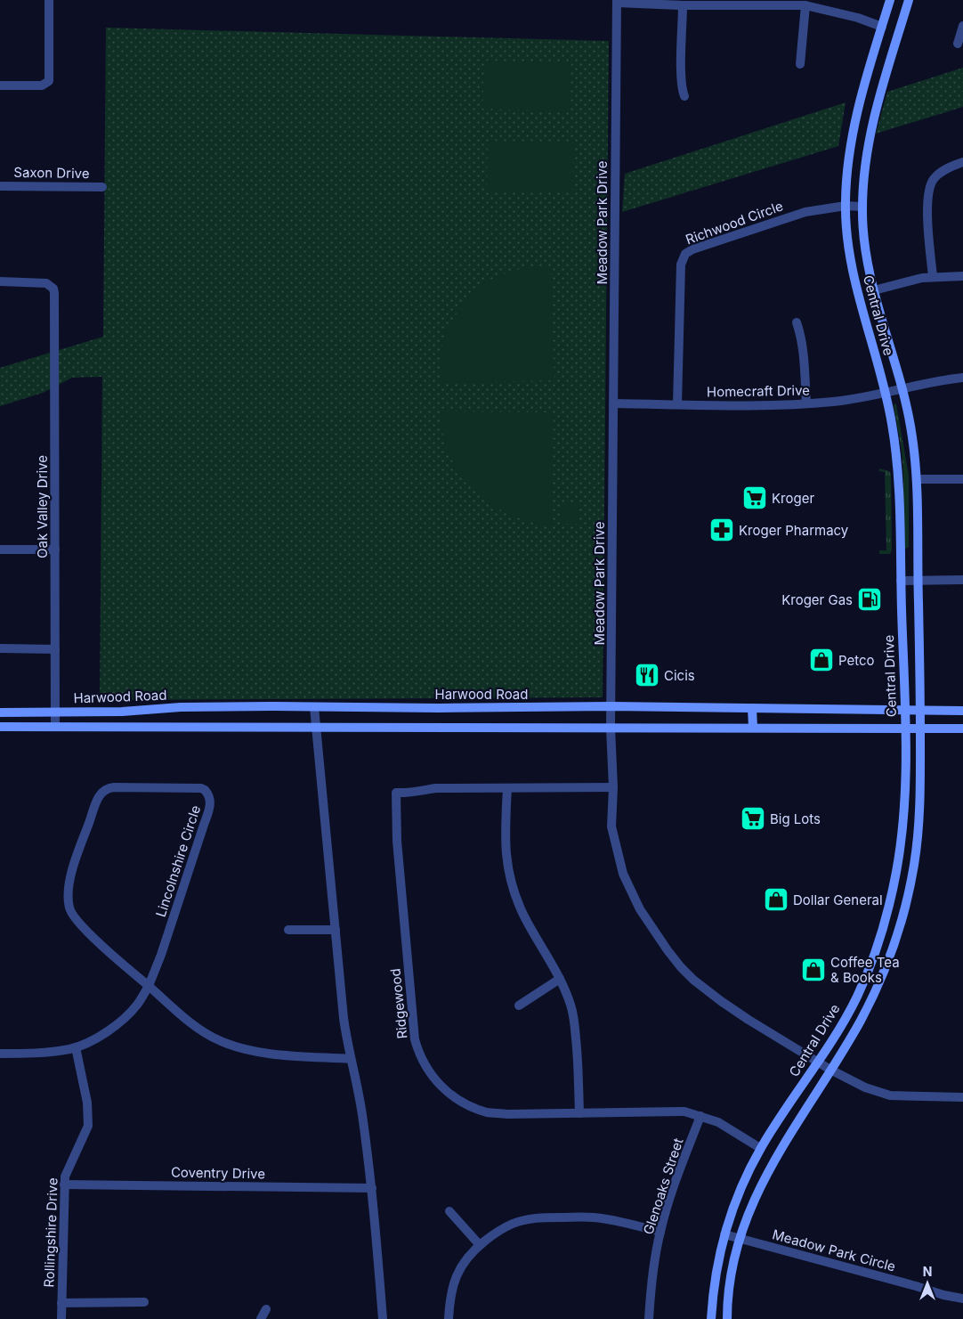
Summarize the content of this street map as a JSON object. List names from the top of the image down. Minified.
{"streets":{"main road":["Central Drive","Harwood Road"],"street":["Saxon Drive","Meadow Park Drive","Richwood Circle","Homecraft Drive","Oak Valley Drive","Lincolnshire Circle","Ridgewood","Coventry Drive","Glenoaks Street","Rollingshire Drive","Meadow Park Circle"]},"crossings":[["Meadow Park Drive","Central Drive"],["Meadow Park Drive","Homecraft Drive"],["Meadow Park Drive","Harwood Road"],["Meadow Park Drive","Ridgewood"],["Richwood Circle","Central Drive"],["Richwood Circle","Homecraft Drive"],["Central Drive","Homecraft Drive"],["Central Drive","Harwood Road"],["Central Drive","Ridgewood"],["Central Drive","Meadow Park Circle"],["Oak Valley Drive","Harwood Road"],["Ridgewood","Glenoaks Street"],["Coventry Drive","Rollingshire Drive"]],"places":{"supermarket":["Kroger","Big Lots"],"pharmacy":["Kroger Pharmacy"],"fuel station":["Kroger Gas"],"shop":["Petco","Dollar General","Coffee Tea & Books"],"restaurant":["Cicis"]},"north":"top"}
